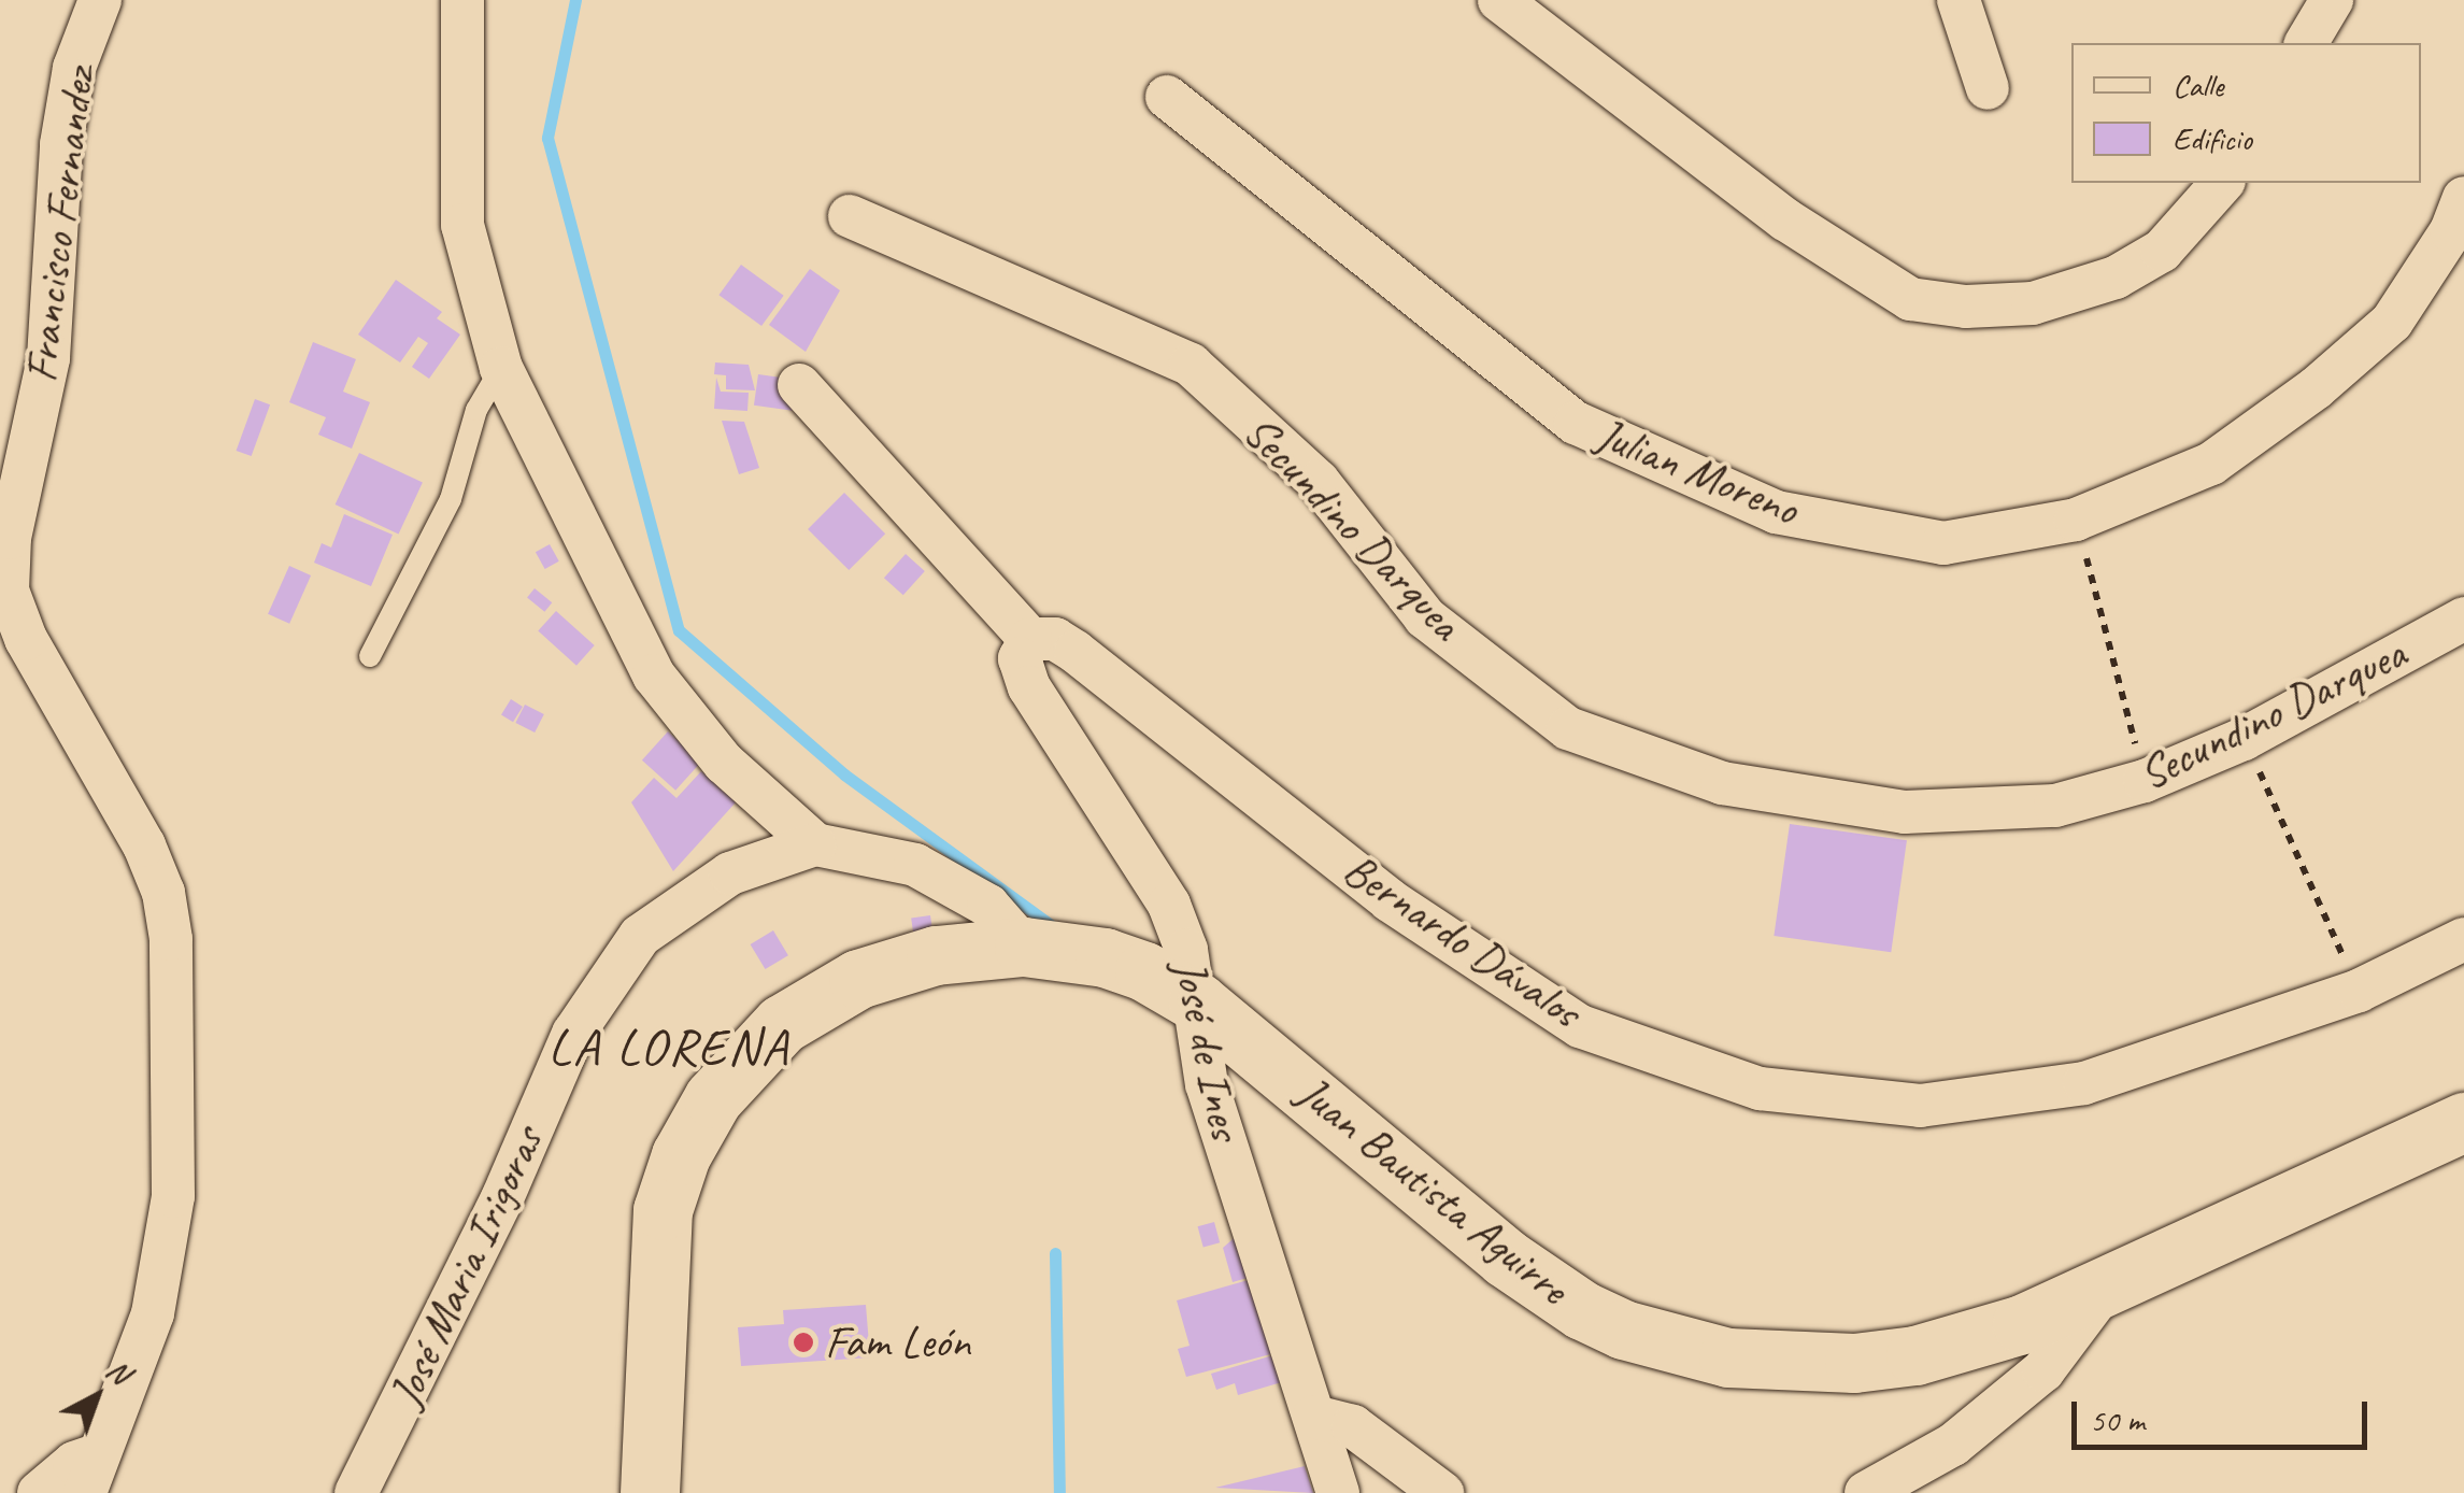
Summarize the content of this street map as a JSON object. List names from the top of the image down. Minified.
{"streets":{"main road":["Juan Bautista Aguirre"],"street":["Francisco Fernandez","Julian Moreno","Secundino Darquea","Bernardo Dávalos","José de Ines","José Maria Irigoras"]},"crossings":[["Bernardo Dávalos","José de Ines"],["José de Ines","Juan Bautista Aguirre"]],"districts":["LA LORENA"],"places":["Fam León"],"legend":["Calle","Edificio"],"scale_bar":"50 m","north":"top right"}
